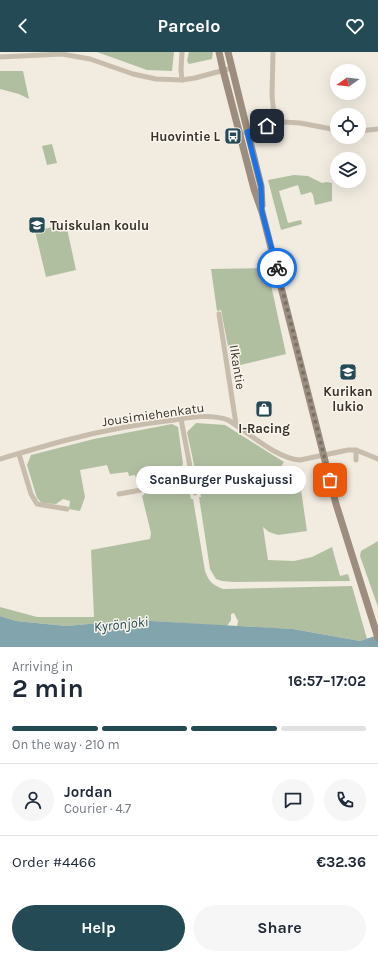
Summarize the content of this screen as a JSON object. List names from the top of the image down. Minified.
{"streets":{"street":["Ilkantie","Jousimiehenkatu"]},"crossings":[["Ilkantie","Jousimiehenkatu"]],"water":["Kyrönjoki"],"places":{"bus stop":["Huovintie L"],"school or university":["Tuiskulan koulu","Kurikan lukio"],"shop":["I-Racing"],"other":["ScanBurger Puskajussi"]},"north":"left","page":{"header":"Parcelo","bubble":"ScanBurger Puskajussi","heading":["2 min","Arriving in","16:57–17:02"],"panel":["Jordan","Courier · 4.7","Order #4466","€32.36"],"bar":"On the way · 210 m","buttons":["Help","Share"]}}
